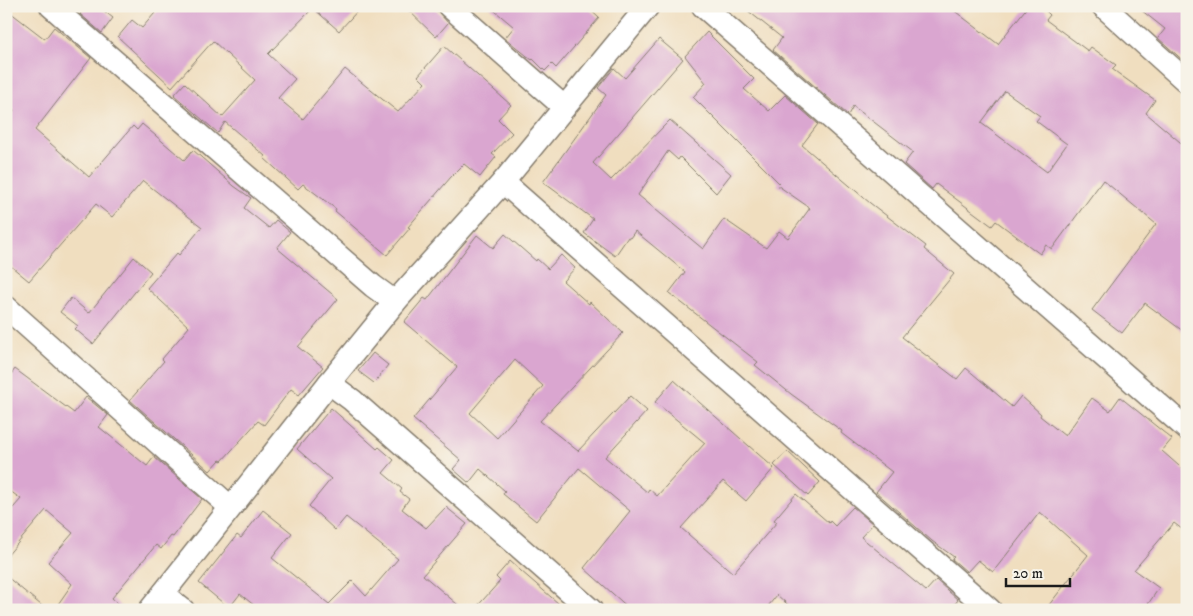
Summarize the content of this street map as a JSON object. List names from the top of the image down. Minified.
{"scale_bar":"20 m"}
